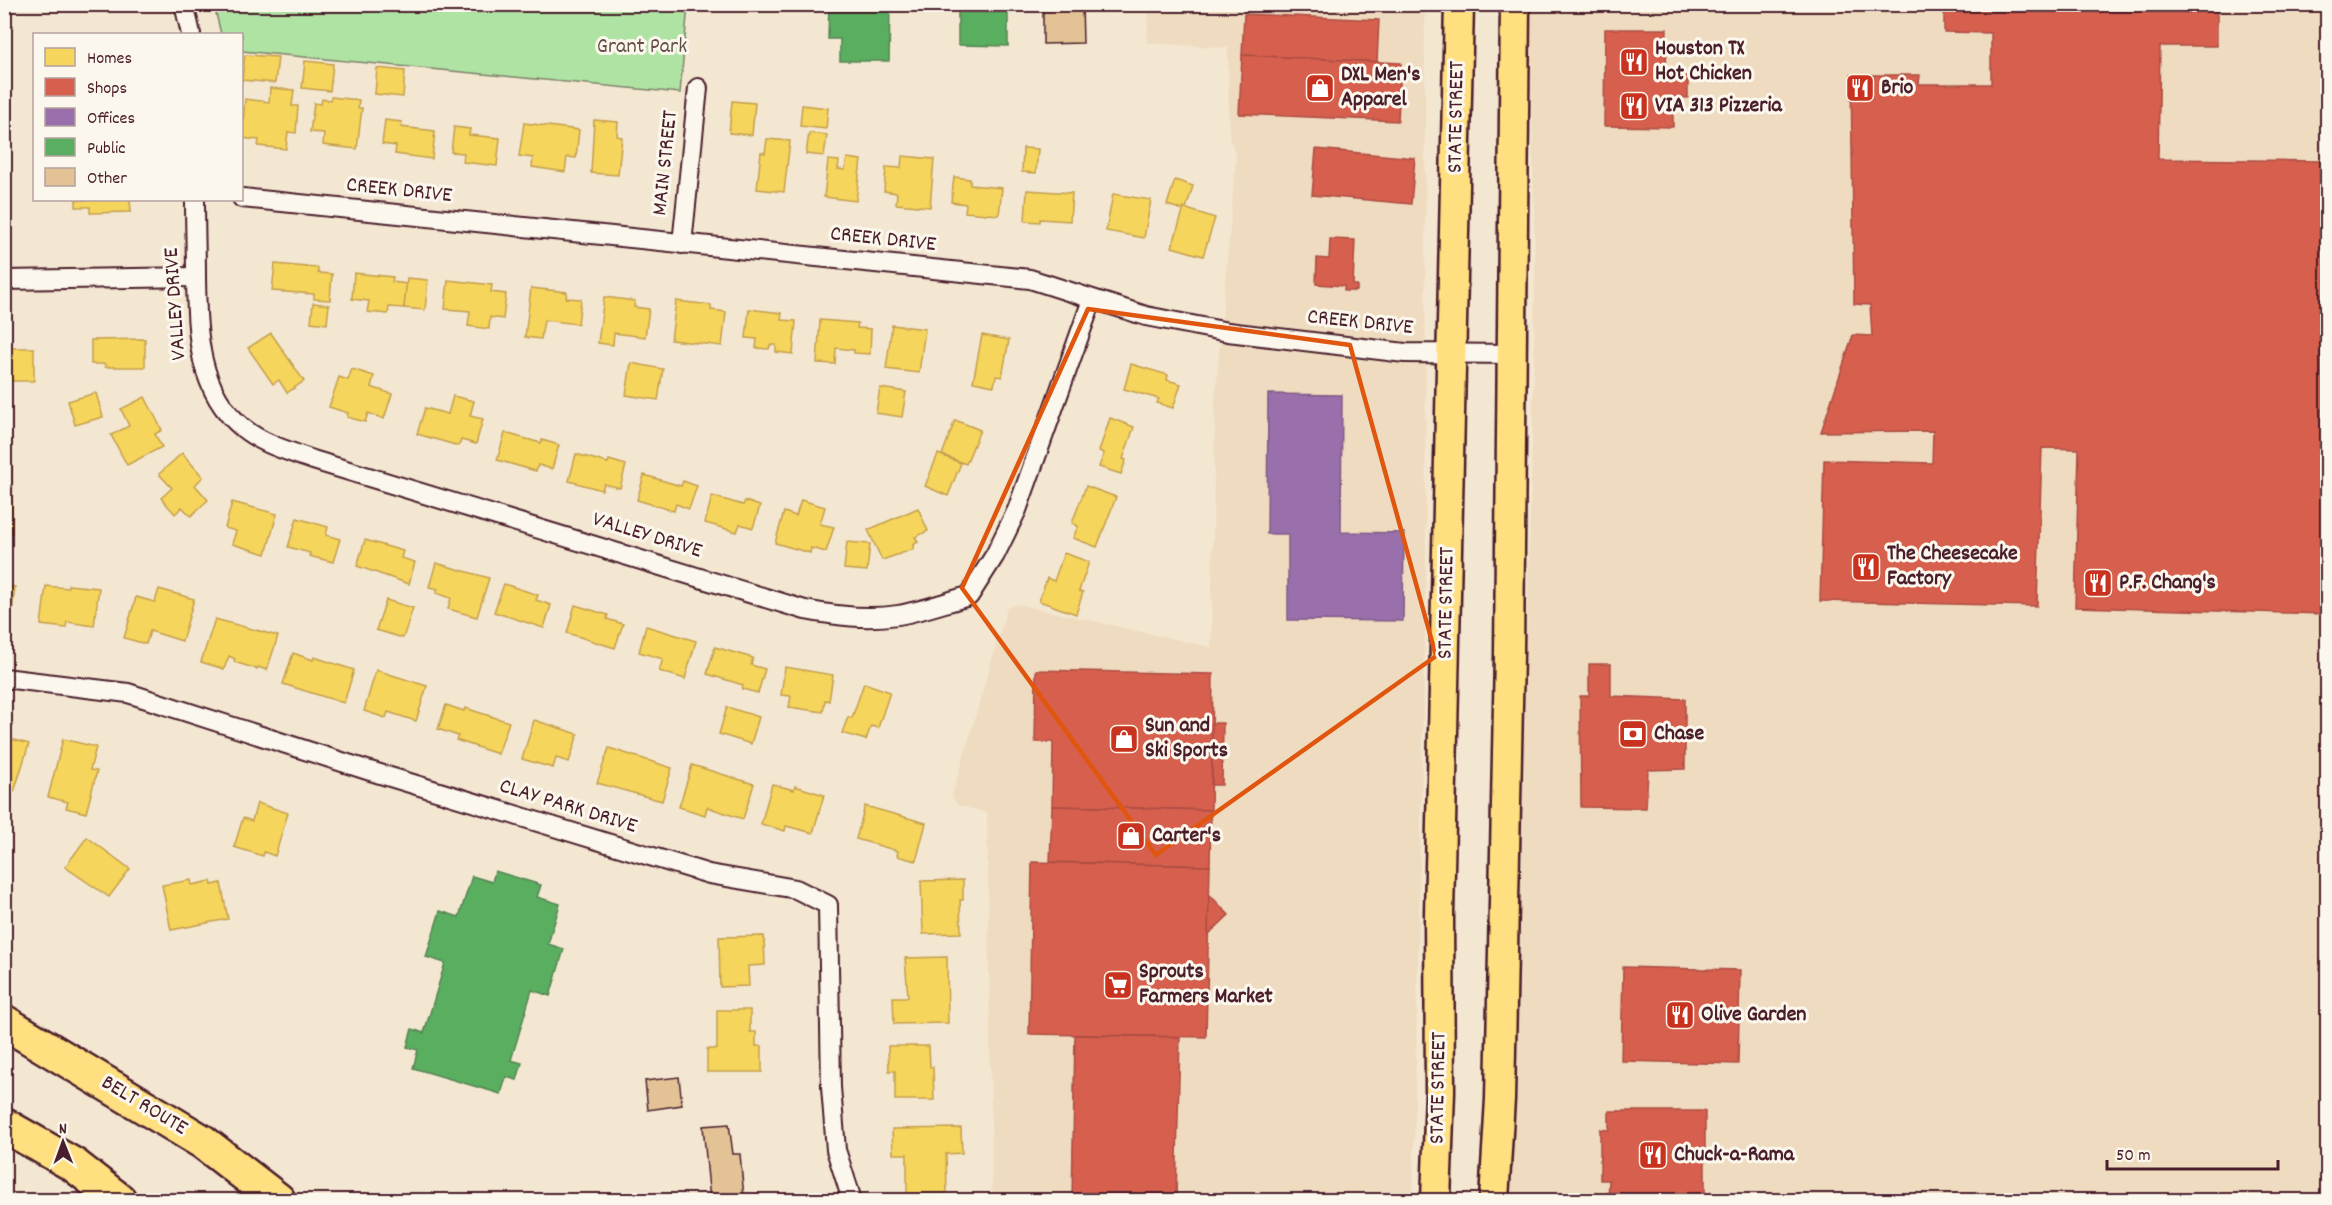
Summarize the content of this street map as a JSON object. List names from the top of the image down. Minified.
{"streets":{"highway":["BELT ROUTE"],"main road":["STATE STREET"],"street":["MAIN STREET","CREEK DRIVE","VALLEY DRIVE","CLAY PARK DRIVE"]},"crossings":[["STATE STREET","CREEK DRIVE"],["MAIN STREET","CREEK DRIVE"],["CREEK DRIVE","VALLEY DRIVE"]],"parks":["Grant Park"],"places":{"restaurant":["Houston TX Hot Chicken","Brio","VIA 313 Pizzeria","The Cheesecake Factory","P.F. Chang's","Olive Garden","Chuck-a-Rama"],"shop":["DXL Men's Apparel","Sun and Ski Sports","Carter's"],"bank":["Chase"],"supermarket":["Sprouts Farmers Market"]},"legend":["Homes","Shops","Offices","Public","Other"],"scale_bar":"50 m","north":"top"}
